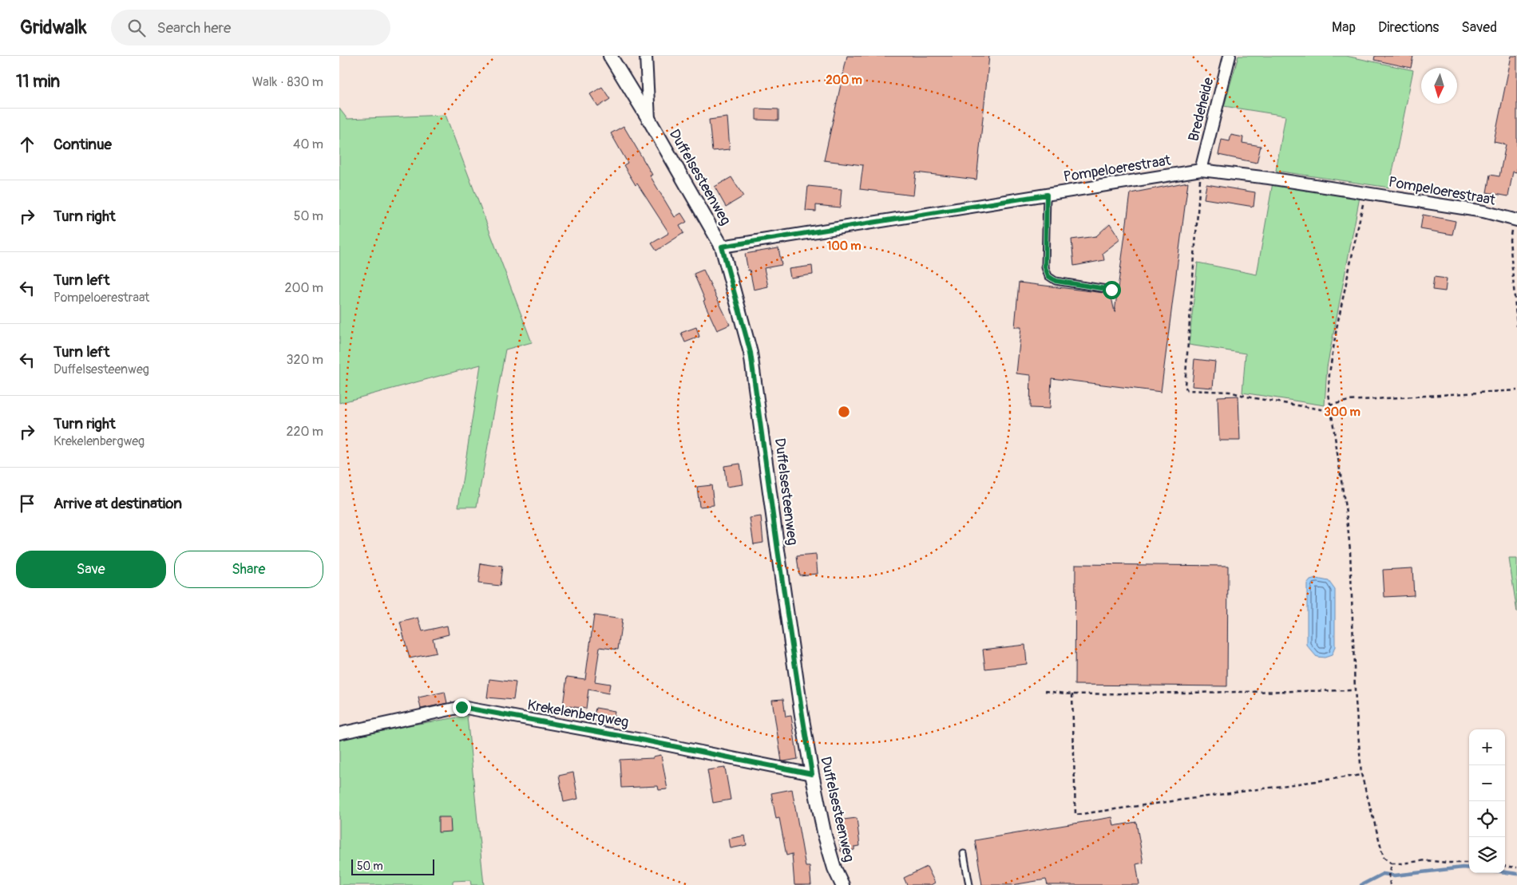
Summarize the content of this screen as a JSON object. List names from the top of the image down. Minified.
{"streets":{"street":["Bredeheide","Pompeloerestraat","Duffelsesteenweg","Krekelenbergweg"]},"crossings":[["Bredeheide","Pompeloerestraat"],["Pompeloerestraat","Duffelsesteenweg"],["Duffelsesteenweg","Krekelenbergweg"]],"scale_bar":"50 m","north":"bottom","page":{"header":"Gridwalk","search":"Search here","nav":["Map","Directions","Saved"],"heading":["11 min","Walk · 830 m"],"list":[["Continue","40 m"],["Turn right","50 m"],["Turn left","Pompeloerestraat","200 m"],["Turn left","Duffelsesteenweg","320 m"],["Turn right","Krekelenbergweg","220 m"],"Arrive at destination"],"buttons":["Save","Share"],"map_buttons":["+","−"],"scale":"50 m"},"rings":["200 m","100 m","300 m"]}
